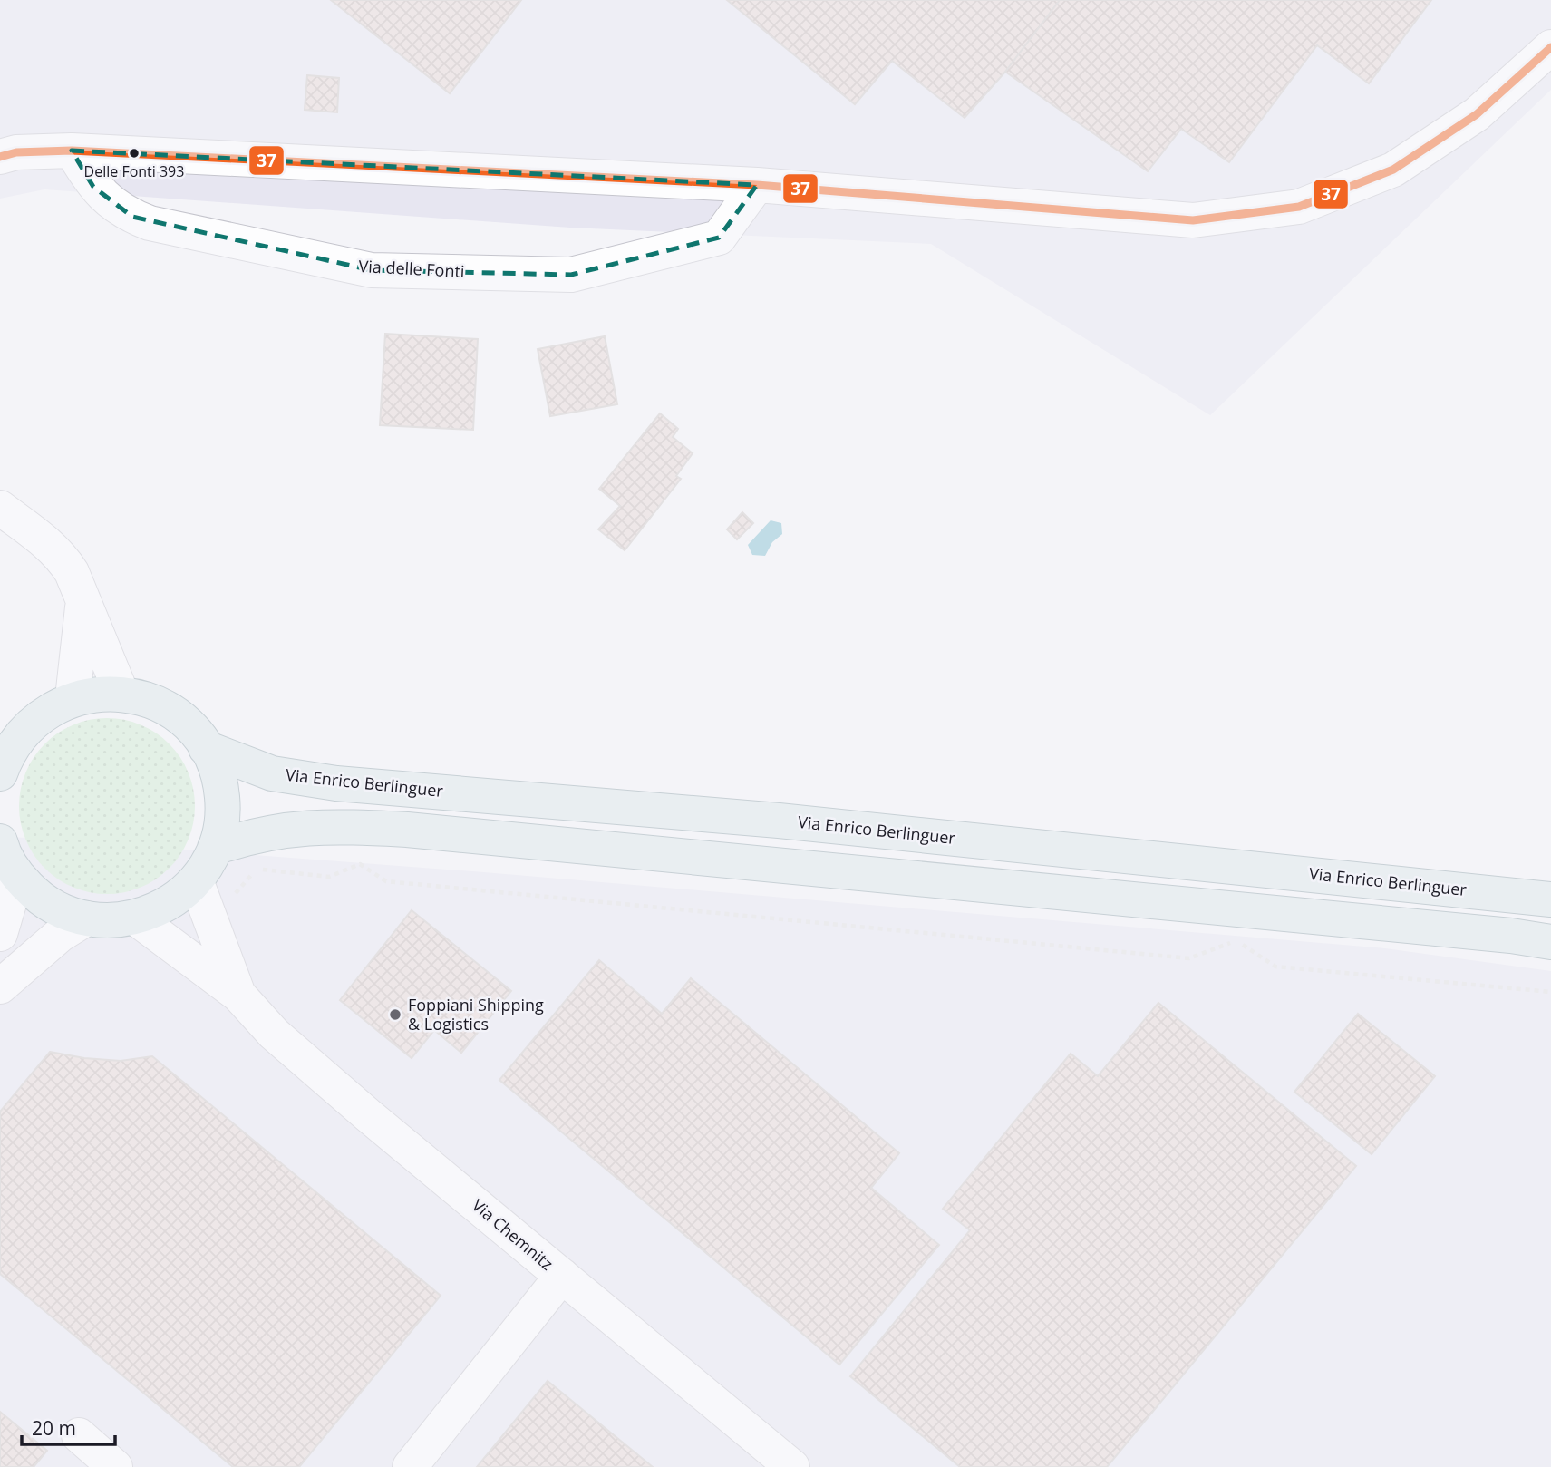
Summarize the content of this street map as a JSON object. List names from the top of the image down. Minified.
{"streets":{"main road":["Via Enrico Berlinguer"],"street":["Via delle Fonti","Via Chemnitz"]},"crossings":[["Via Enrico Berlinguer","Via Chemnitz"]],"places":["Delle Fonti 393","Foppiani Shipping & Logistics"],"lines":["transit line 37"],"scale_bar":"20 m"}
